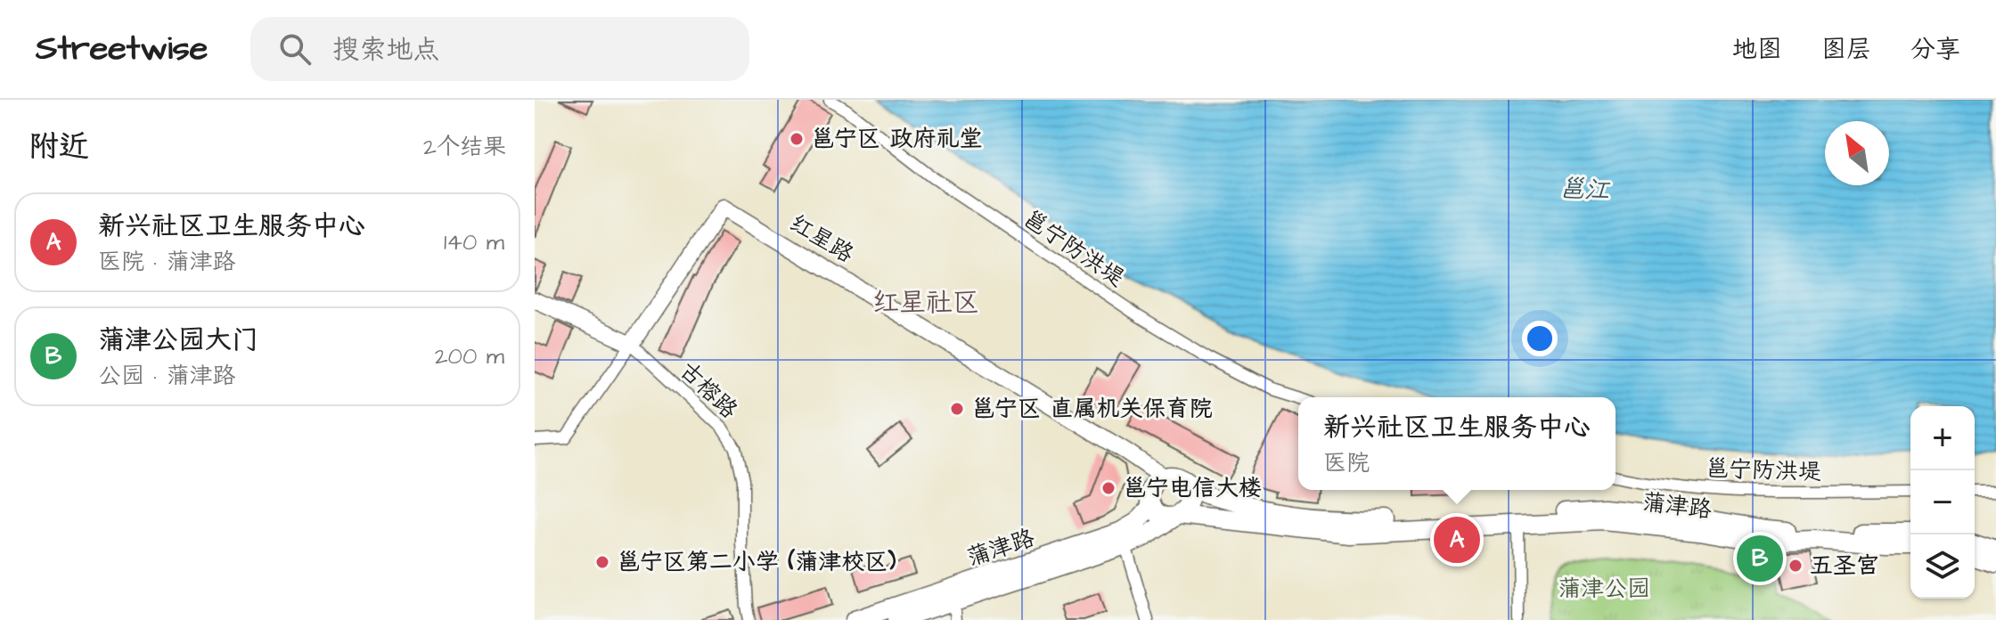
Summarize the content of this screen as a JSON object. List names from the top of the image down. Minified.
{"streets":{"main road":["红星路","蒲津路"],"street":["邕宁防洪堤","古榕路"]},"crossings":[["红星路","古榕路"],["红星路","蒲津路"]],"districts":["红星社区"],"water":["邕江"],"parks":["蒲津公园"],"places":["邕宁区 政府礼堂","邕宁区 直属机关保育院","邕宁电信大楼","邕宁区第二小学 (蒲津校区)","五圣宫"],"north":"top left","page":{"header":"Streetwise","search":"搜索地点","nav":["地图","图层","分享"],"heading":["附近","2个结果"],"list":[{"mark":"A","name":"新兴社区卫生服务中心","note":"医院 · 蒲津路","value":"140 m"},{"mark":"B","name":"蒲津公园大门","note":"公园 · 蒲津路","value":"200 m"}],"popup":["新兴社区卫生服务中心","医院"],"map_buttons":["+","−"],"pins":["A","B"]}}
